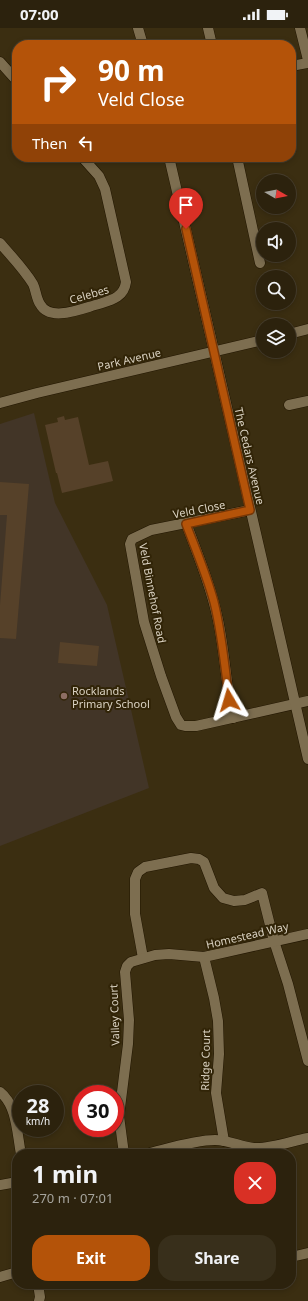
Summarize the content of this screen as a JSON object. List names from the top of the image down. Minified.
{"streets":{"street":["Celebes","Park Avenue","The Cedars Avenue","Veld Close","Veld Binnehof Road","Homestead Way","Valley Court","Ridge Court"]},"crossings":[["Park Avenue","The Cedars Avenue"],["The Cedars Avenue","Veld Close"],["Veld Close","Veld Binnehof Road"],["Homestead Way","Valley Court"],["Homestead Way","Ridge Court"]],"places":["Rocklands Primary School"],"north":"right","page":{"status":"07:00","turn":["90 m","Veld Close"],"then":"Then","speed":"28 km/h","limit":"30","heading":["1 min","270 m · 07:01"],"buttons":["Exit","Share"]}}
